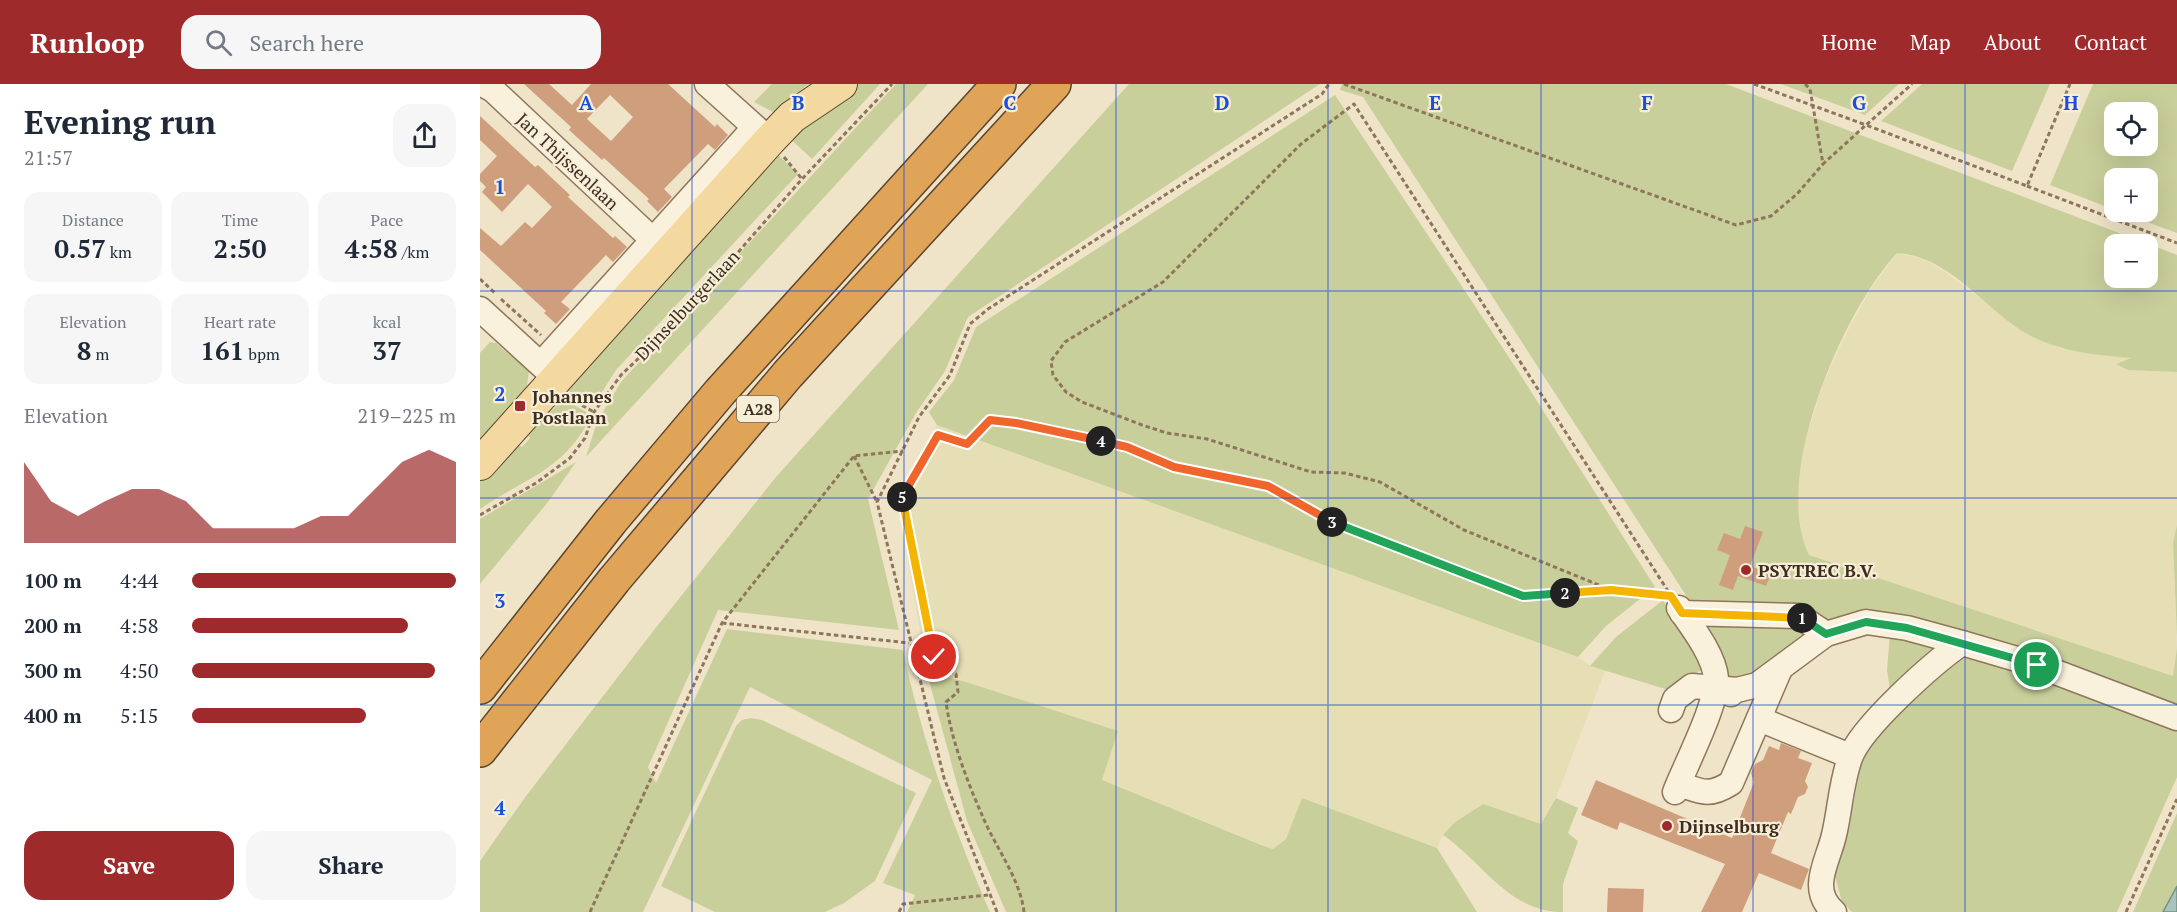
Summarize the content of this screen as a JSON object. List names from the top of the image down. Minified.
{"streets":{"highway":["A28"],"street":["Jan Thijssenlaan"],"path":["Dijnselburgerlaan"]},"places":{"transit":["Johannes Postlaan"],"other":["PSYTREC B.V.","Dijnselburg"]},"page":{"header":"Runloop","search":"Search here","nav":["Home","Map","About","Contact"],"heading":["Evening run","21:57"],"map_buttons":["+","−"],"stats":[["Distance","0.57 km"],["Time","2:50"],["Pace","4:58 /km"],["Elevation","8 m"],["Heart rate","161 bpm"],["kcal","37"]],"chart":["Elevation","219–225 m"],"pins":["4","5","3","2","1"],"list":[{"name":"100 m","note":"4:44"},{"name":"200 m","note":"4:58"},{"name":"300 m","note":"4:50"},{"name":"400 m","note":"5:15"}],"buttons":["Save","Share"]},"grid":{"columns":["A","B","C","D","E","F","G","H"],"rows":["1","2","3","4"]}}
